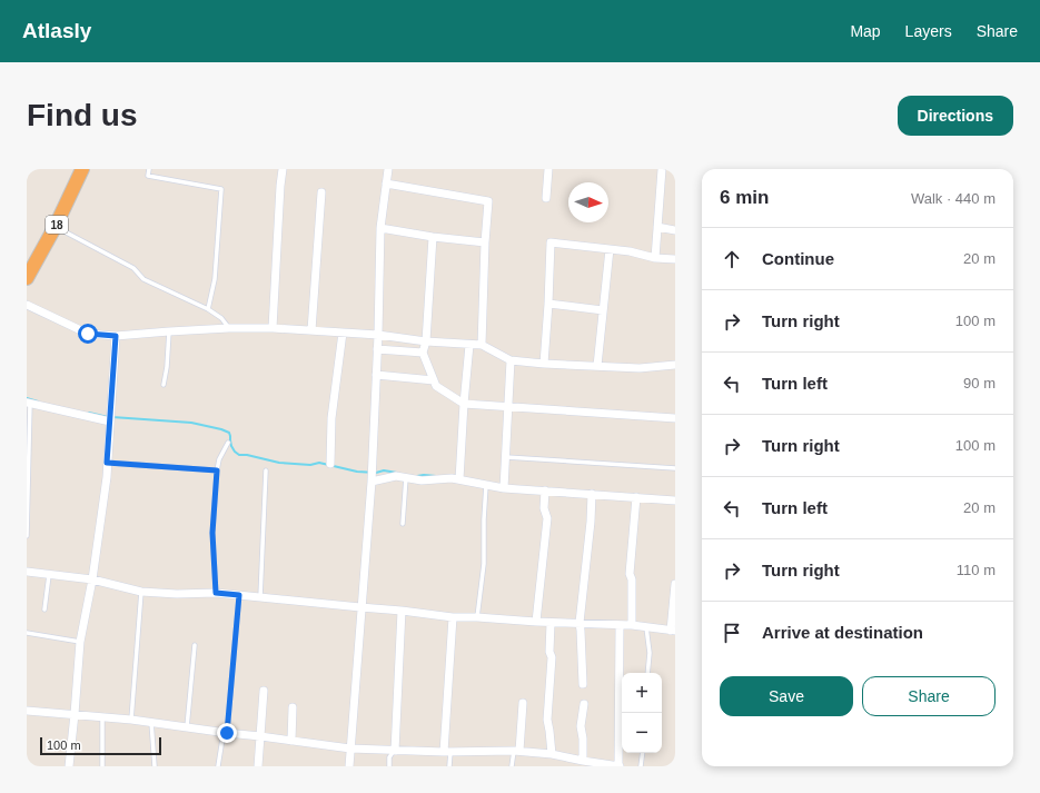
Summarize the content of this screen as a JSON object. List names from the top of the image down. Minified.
{"streets":{"highway":["18"]},"scale_bar":"100 m","north":"right","page":{"header":"Atlasly","nav":["Map","Layers","Share"],"buttons":["Directions",["Save","Share"]],"title":"Find us","heading":["6 min","Walk · 440 m"],"list":[["Continue","20 m"],["Turn right","100 m"],["Turn left","90 m"],["Turn right","100 m"],["Turn left","20 m"],["Turn right","110 m"],"Arrive at destination"],"map_buttons":["+","−"],"scale":"100 m"}}
